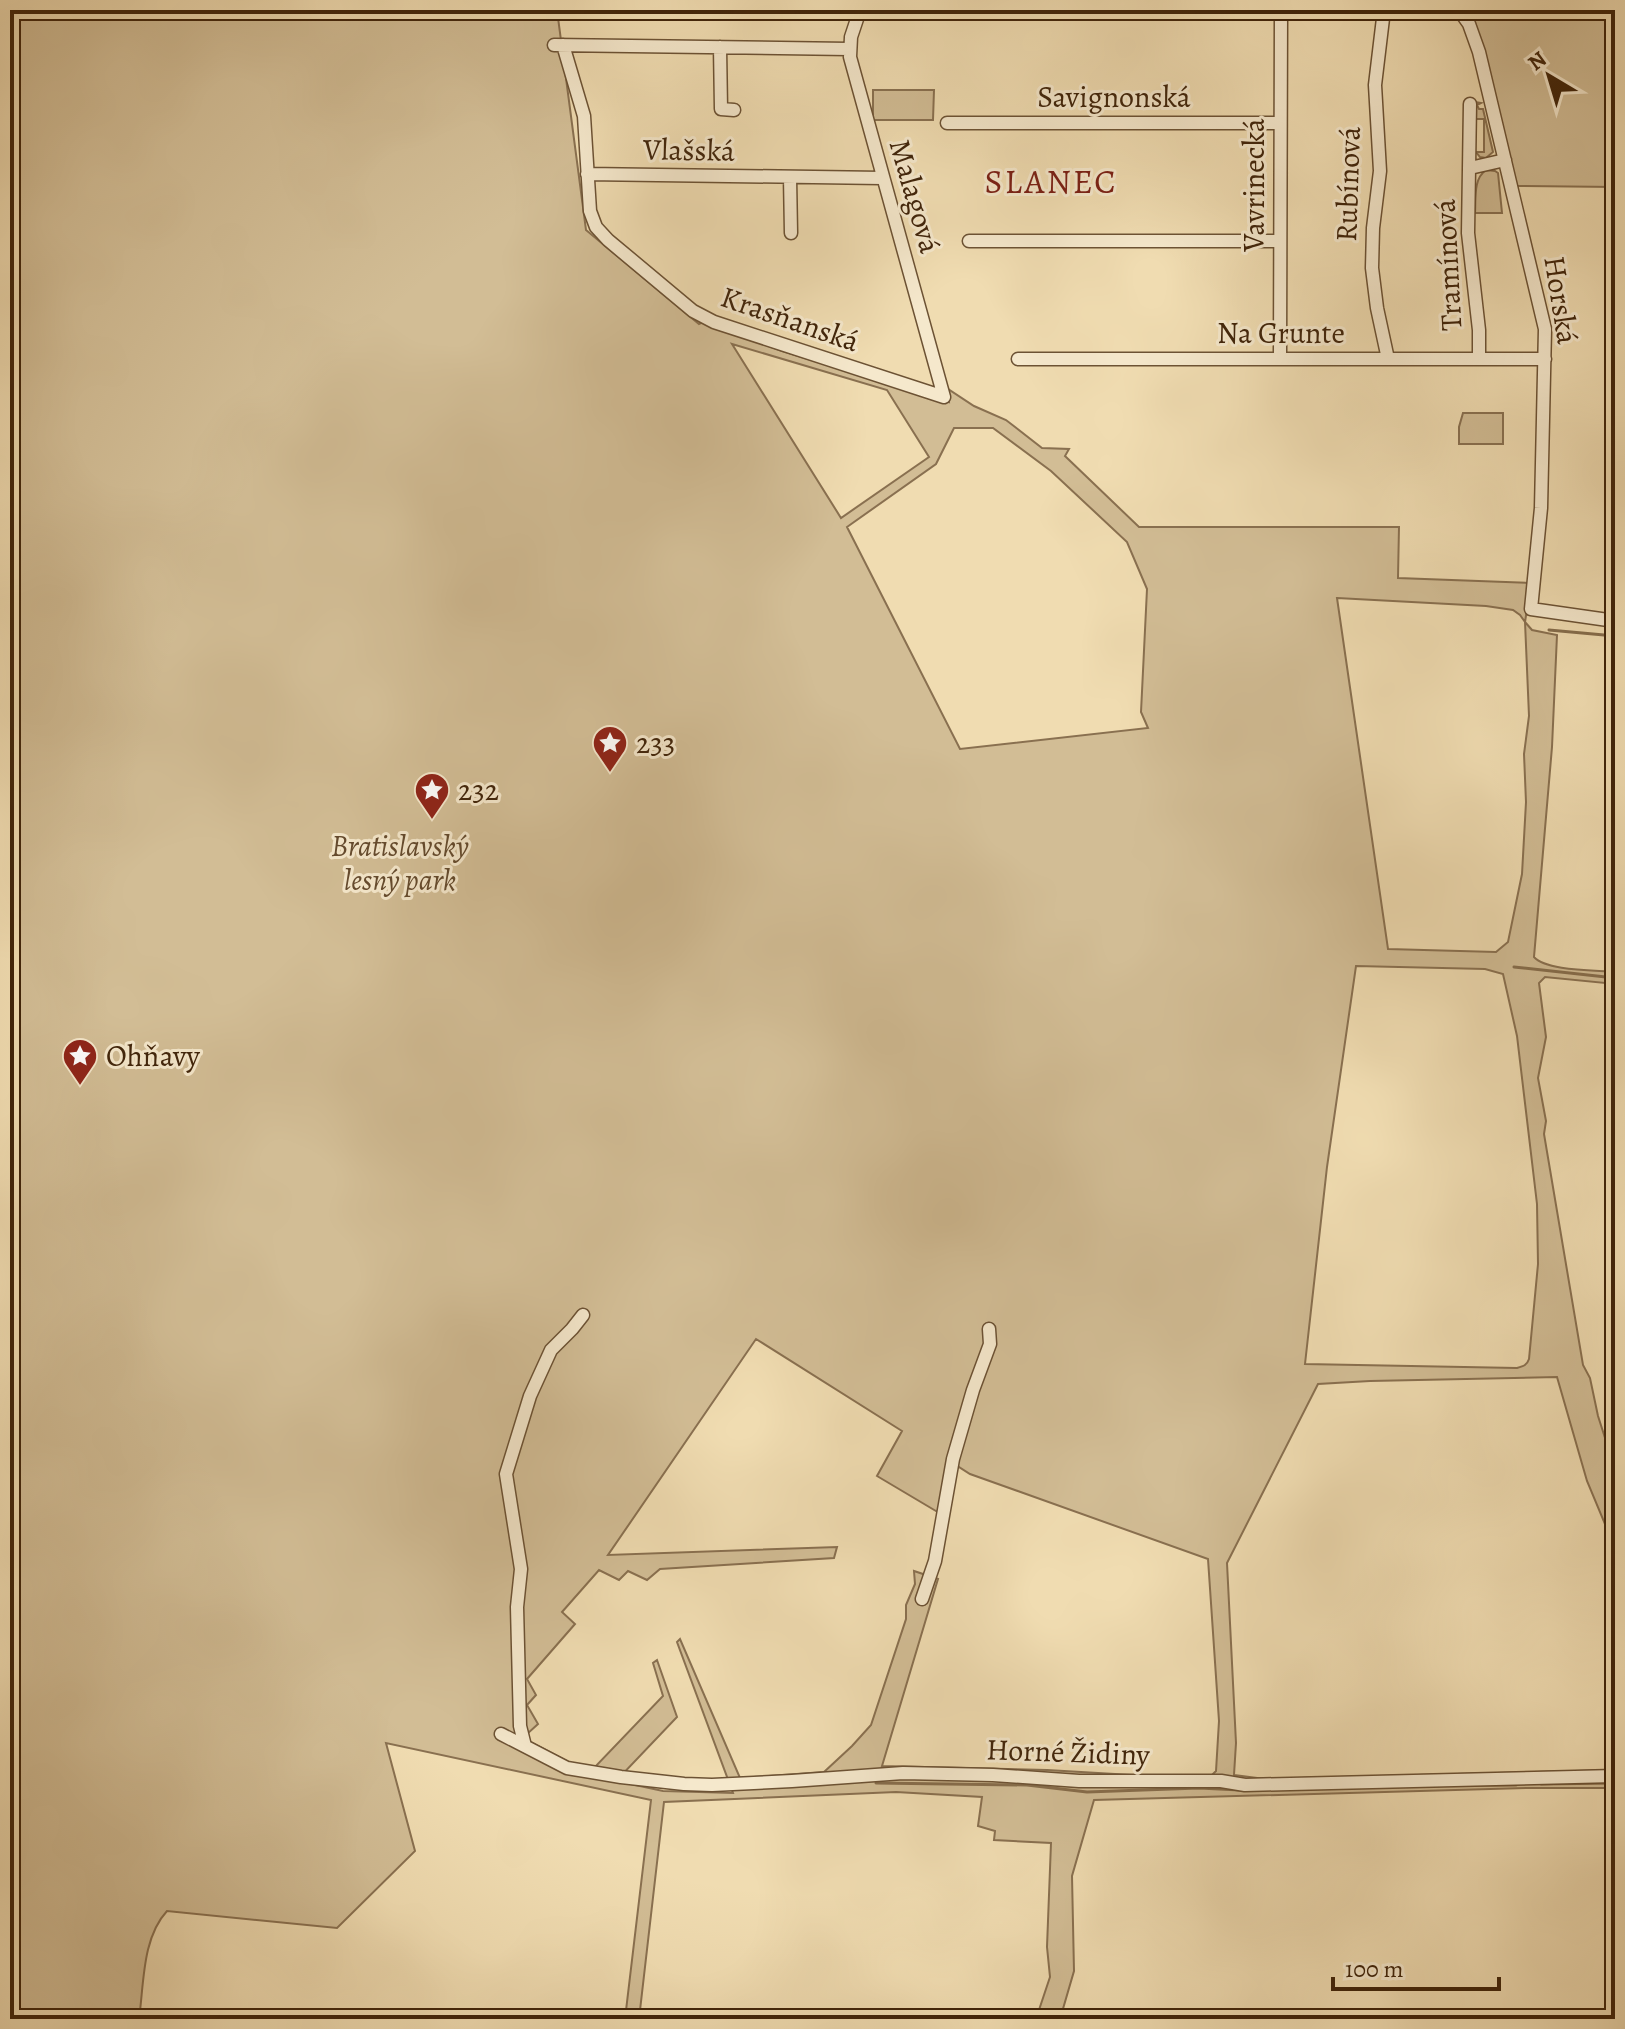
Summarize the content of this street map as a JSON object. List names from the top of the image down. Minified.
{"streets":{"street":["Savignonská","Vlašská","Rubínová","Vavrinecká","Malagová","Tramínová","Horská","Krasňanská","Na Grunte","Horné Židiny"]},"crossings":[["Savignonská","Vavrinecká"],["Vlašská","Malagová"],["Vlašská","Krasňanská"],["Rubínová","Na Grunte"],["Vavrinecká","Na Grunte"],["Malagová","Krasňanská"],["Tramínová","Horská"],["Tramínová","Na Grunte"],["Horská","Na Grunte"]],"districts":["SLANEC"],"parks":["Bratislavský lesný park"],"places":{"place":["233","232","Ohňavy"]},"scale_bar":"100 m","north":"top left"}
